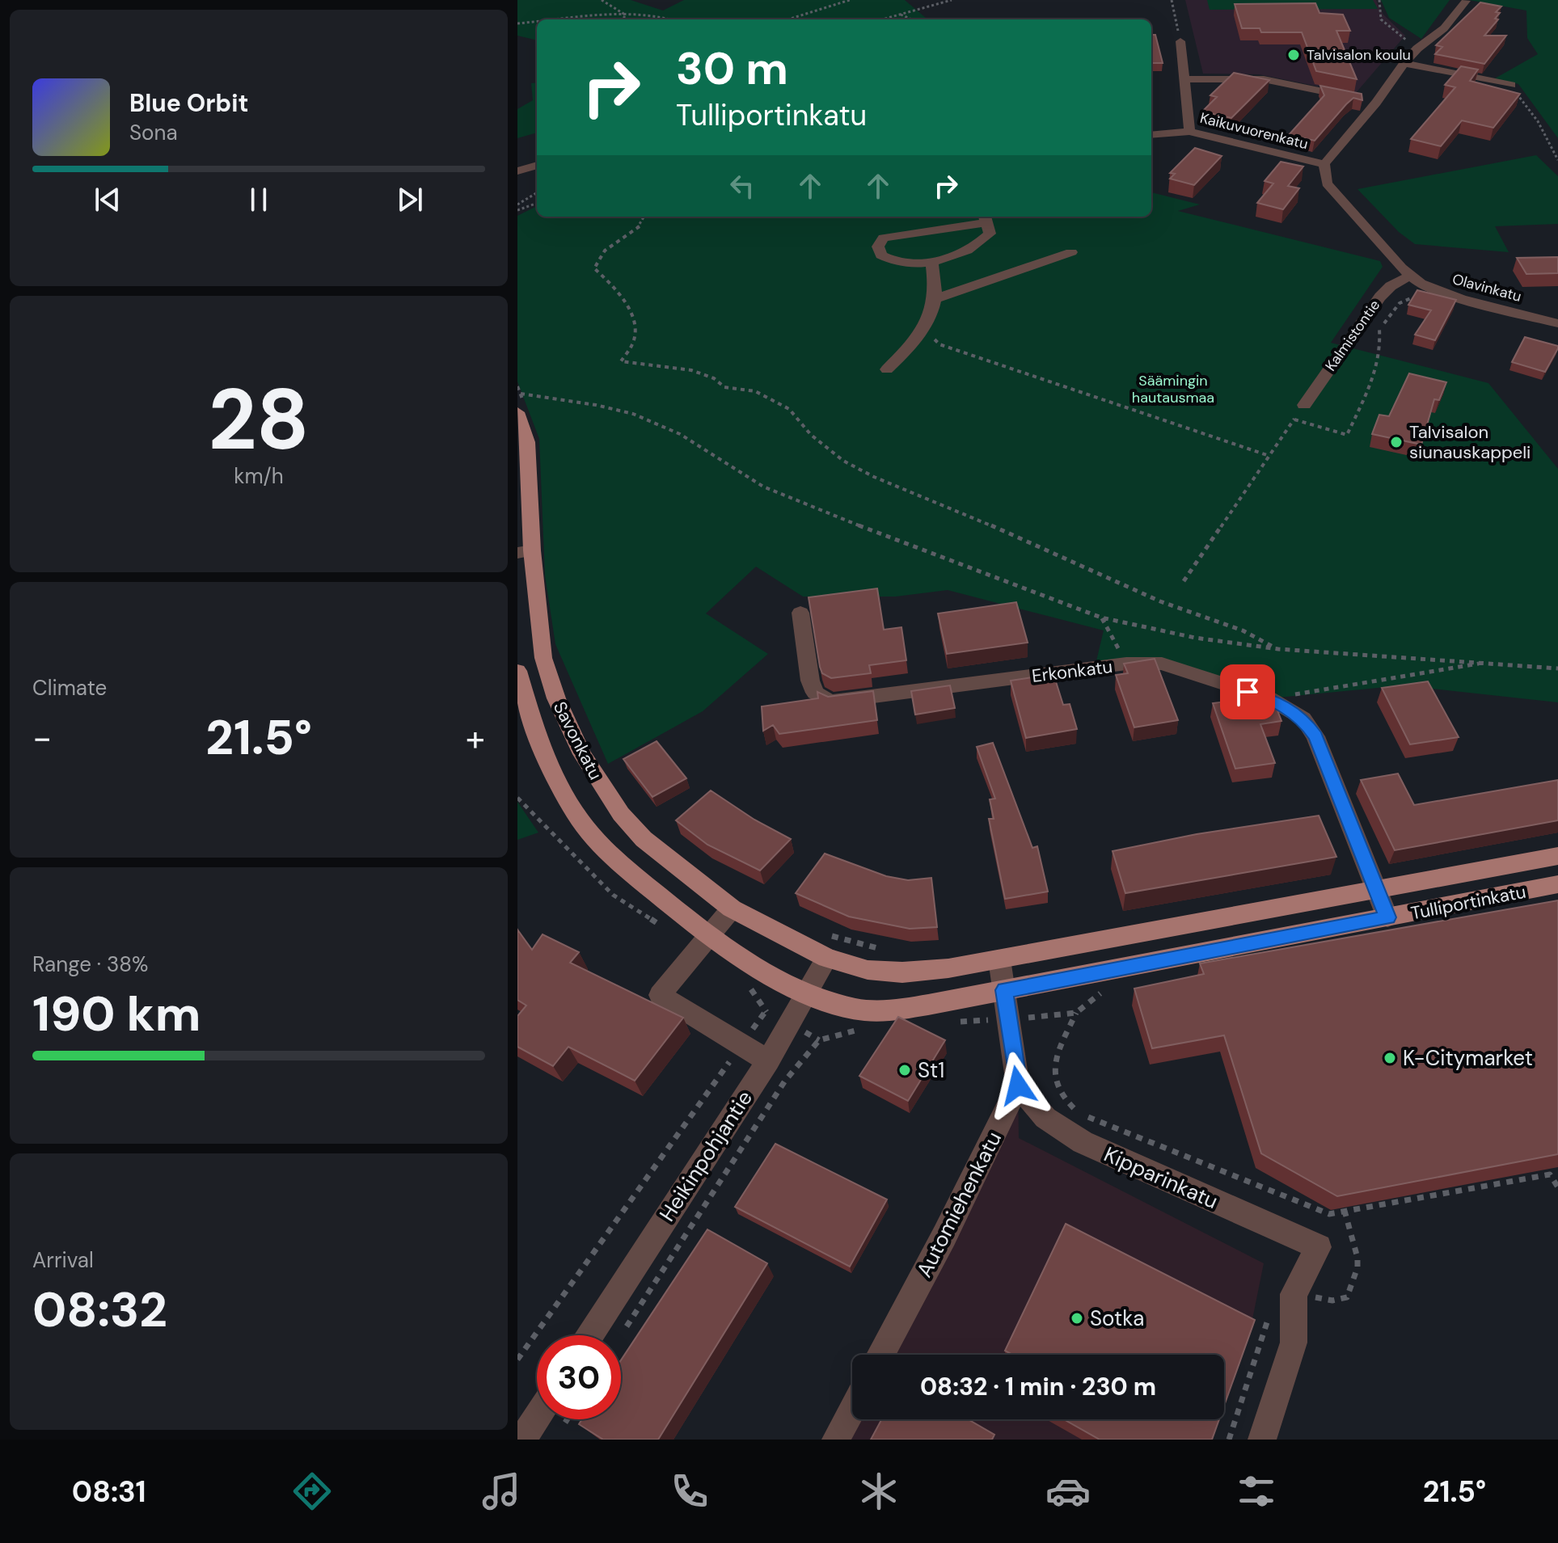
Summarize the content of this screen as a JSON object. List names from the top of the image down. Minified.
{"streets":{"main road":["Savonkatu","Tulliportinkatu"],"street":["Kaikuvuorenkatu","Olavinkatu","Kalmistontie","Erkonkatu","Heikinpohjantie","Kipparinkatu","Automiehenkatu"]},"crossings":[["Kaikuvuorenkatu","Olavinkatu"],["Kaikuvuorenkatu","Kalmistontie"],["Olavinkatu","Kalmistontie"],["Erkonkatu","Tulliportinkatu"],["Savonkatu","Tulliportinkatu"],["Savonkatu","Heikinpohjantie"],["Tulliportinkatu","Heikinpohjantie"],["Kipparinkatu","Automiehenkatu"]],"parks":["Säämingin hautausmaa"],"places":["Talvisalon koulu","Talvisalon siunauskappeli","K-Citymarket","St1","Sotka"],"page":{"turn":["30 m","Tulliportinkatu"],"song":["Blue Orbit","Sona"],"tile":[["28","km/h"],"Climate",["Range · 38%","190 km"],["Arrival","08:32"]],"heat":["−","21.5°","+"],"limit":"30","trip":"08:32 · 1 min · 230 m","tabs":["08:31","21.5°"]}}
